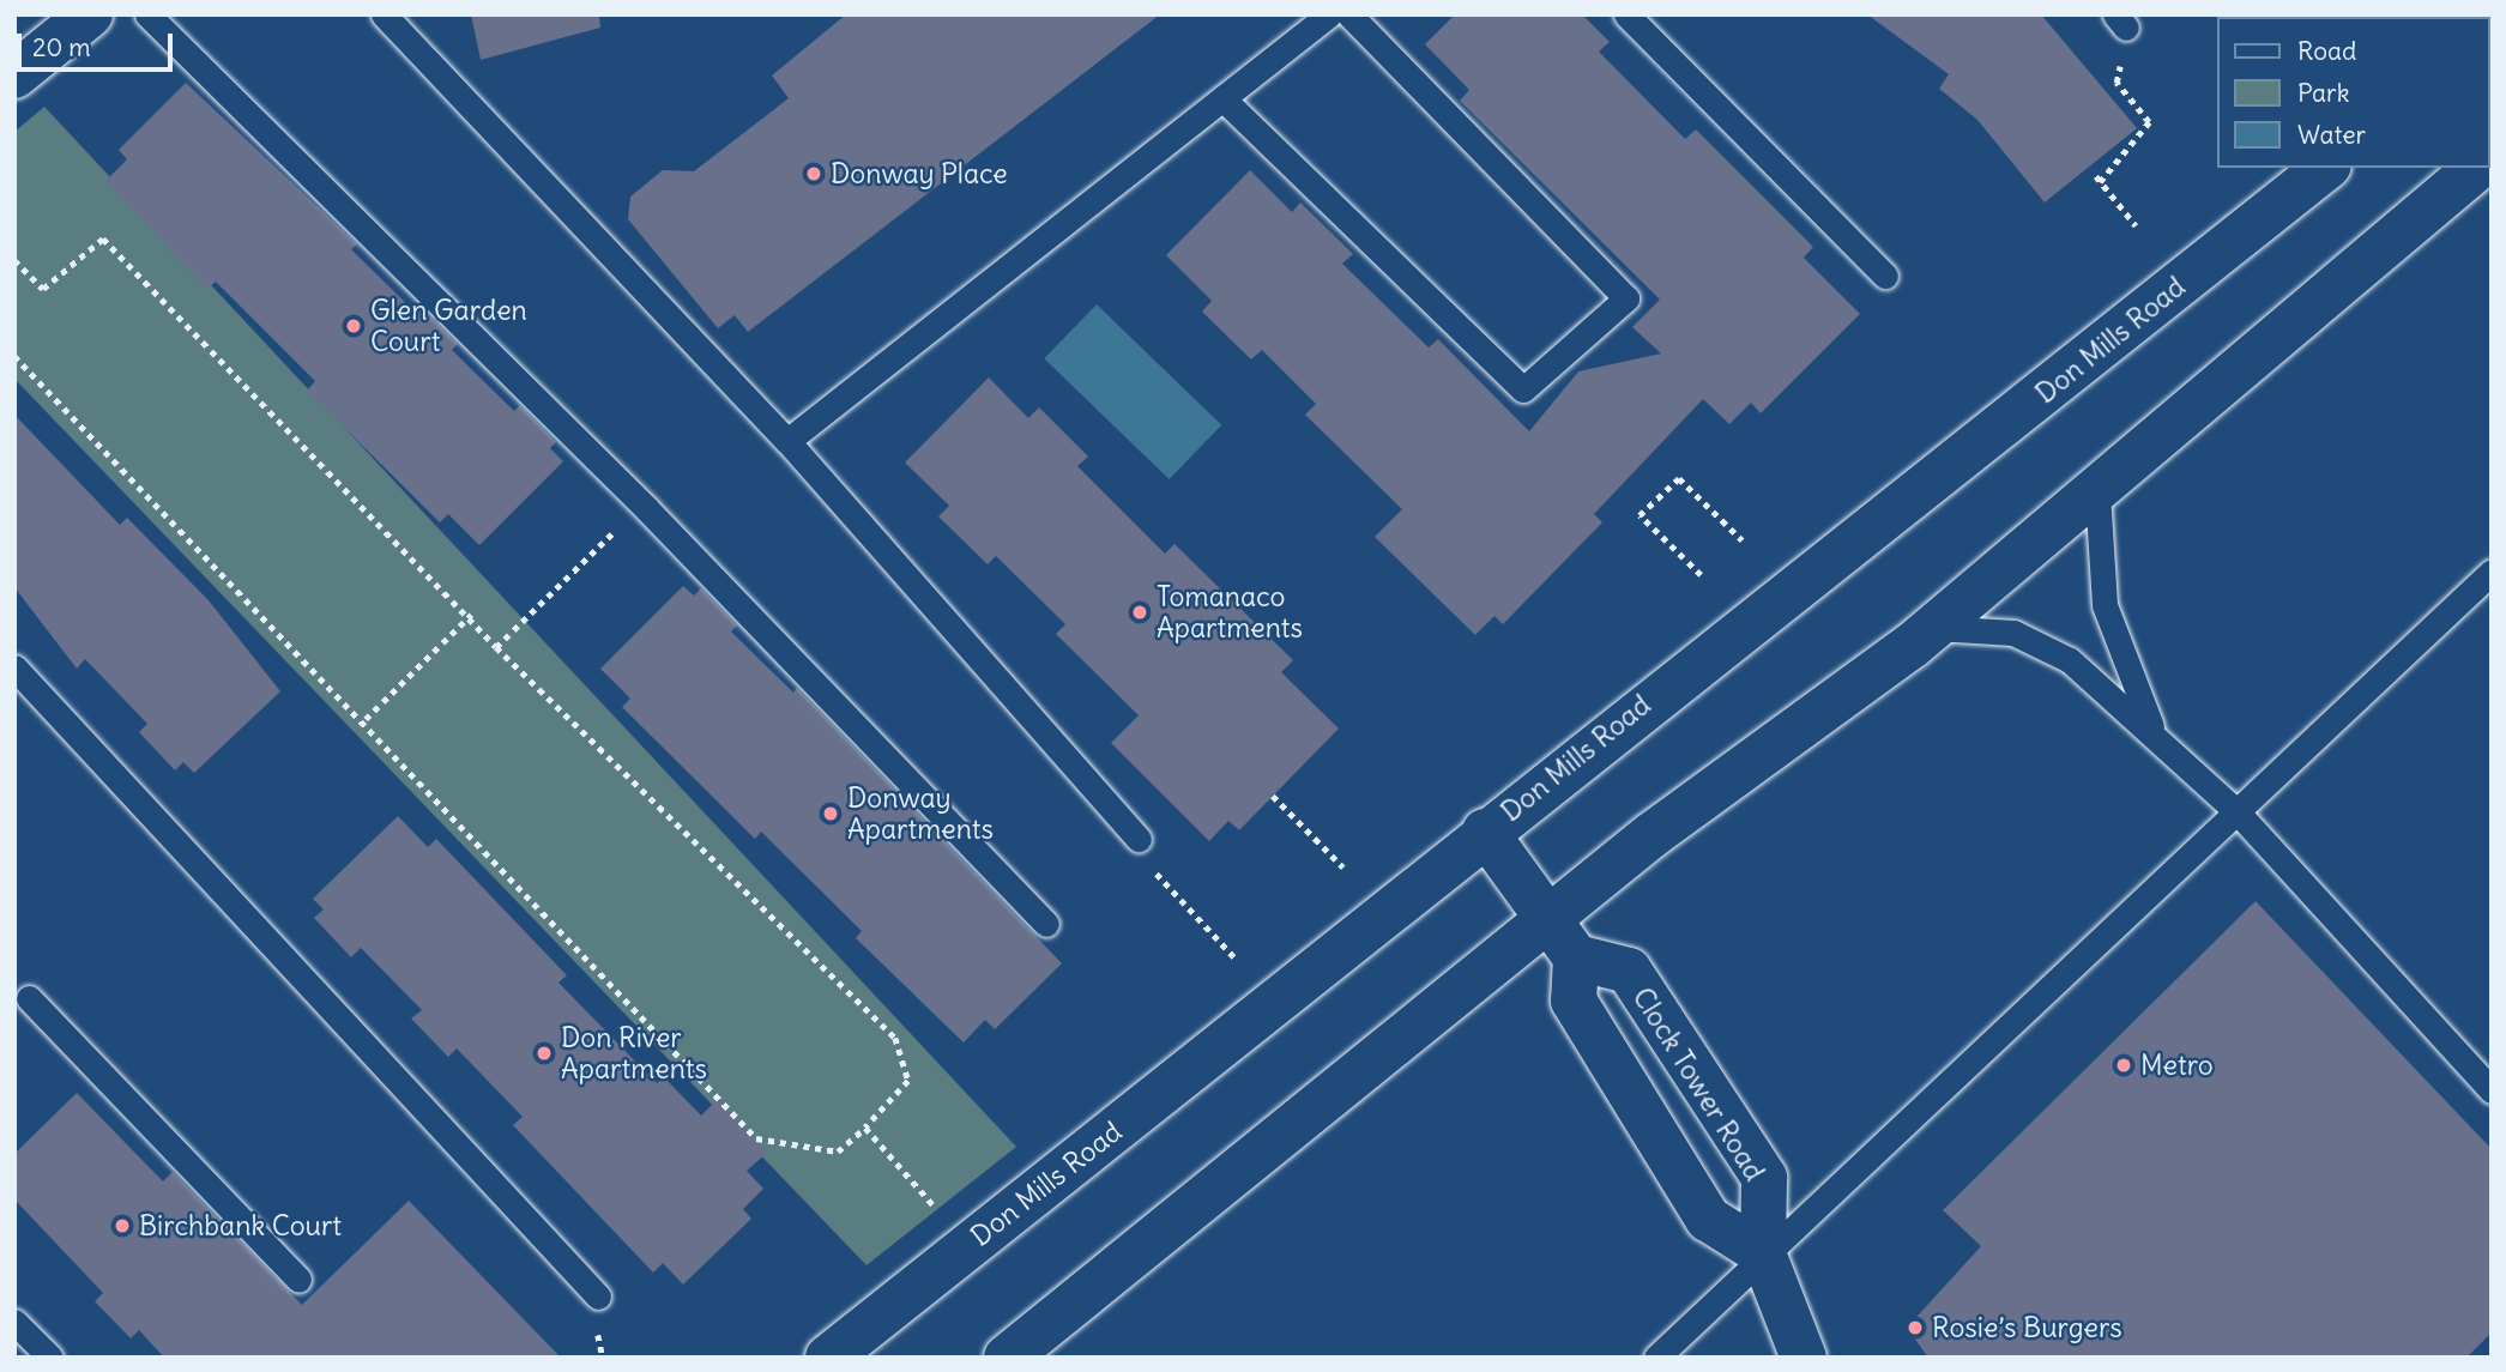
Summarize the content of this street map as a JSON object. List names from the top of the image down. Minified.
{"streets":{"main road":["Don Mills Road","Clock Tower Road"]},"places":["Donway Place","Glen Garden Court","Tomanaco Apartments","Donway Apartments","Don River Apartments","Metro","Birchbank Court","Rosie’s Burgers"],"legend":["Road","Park","Water"],"scale_bar":"20 m"}
